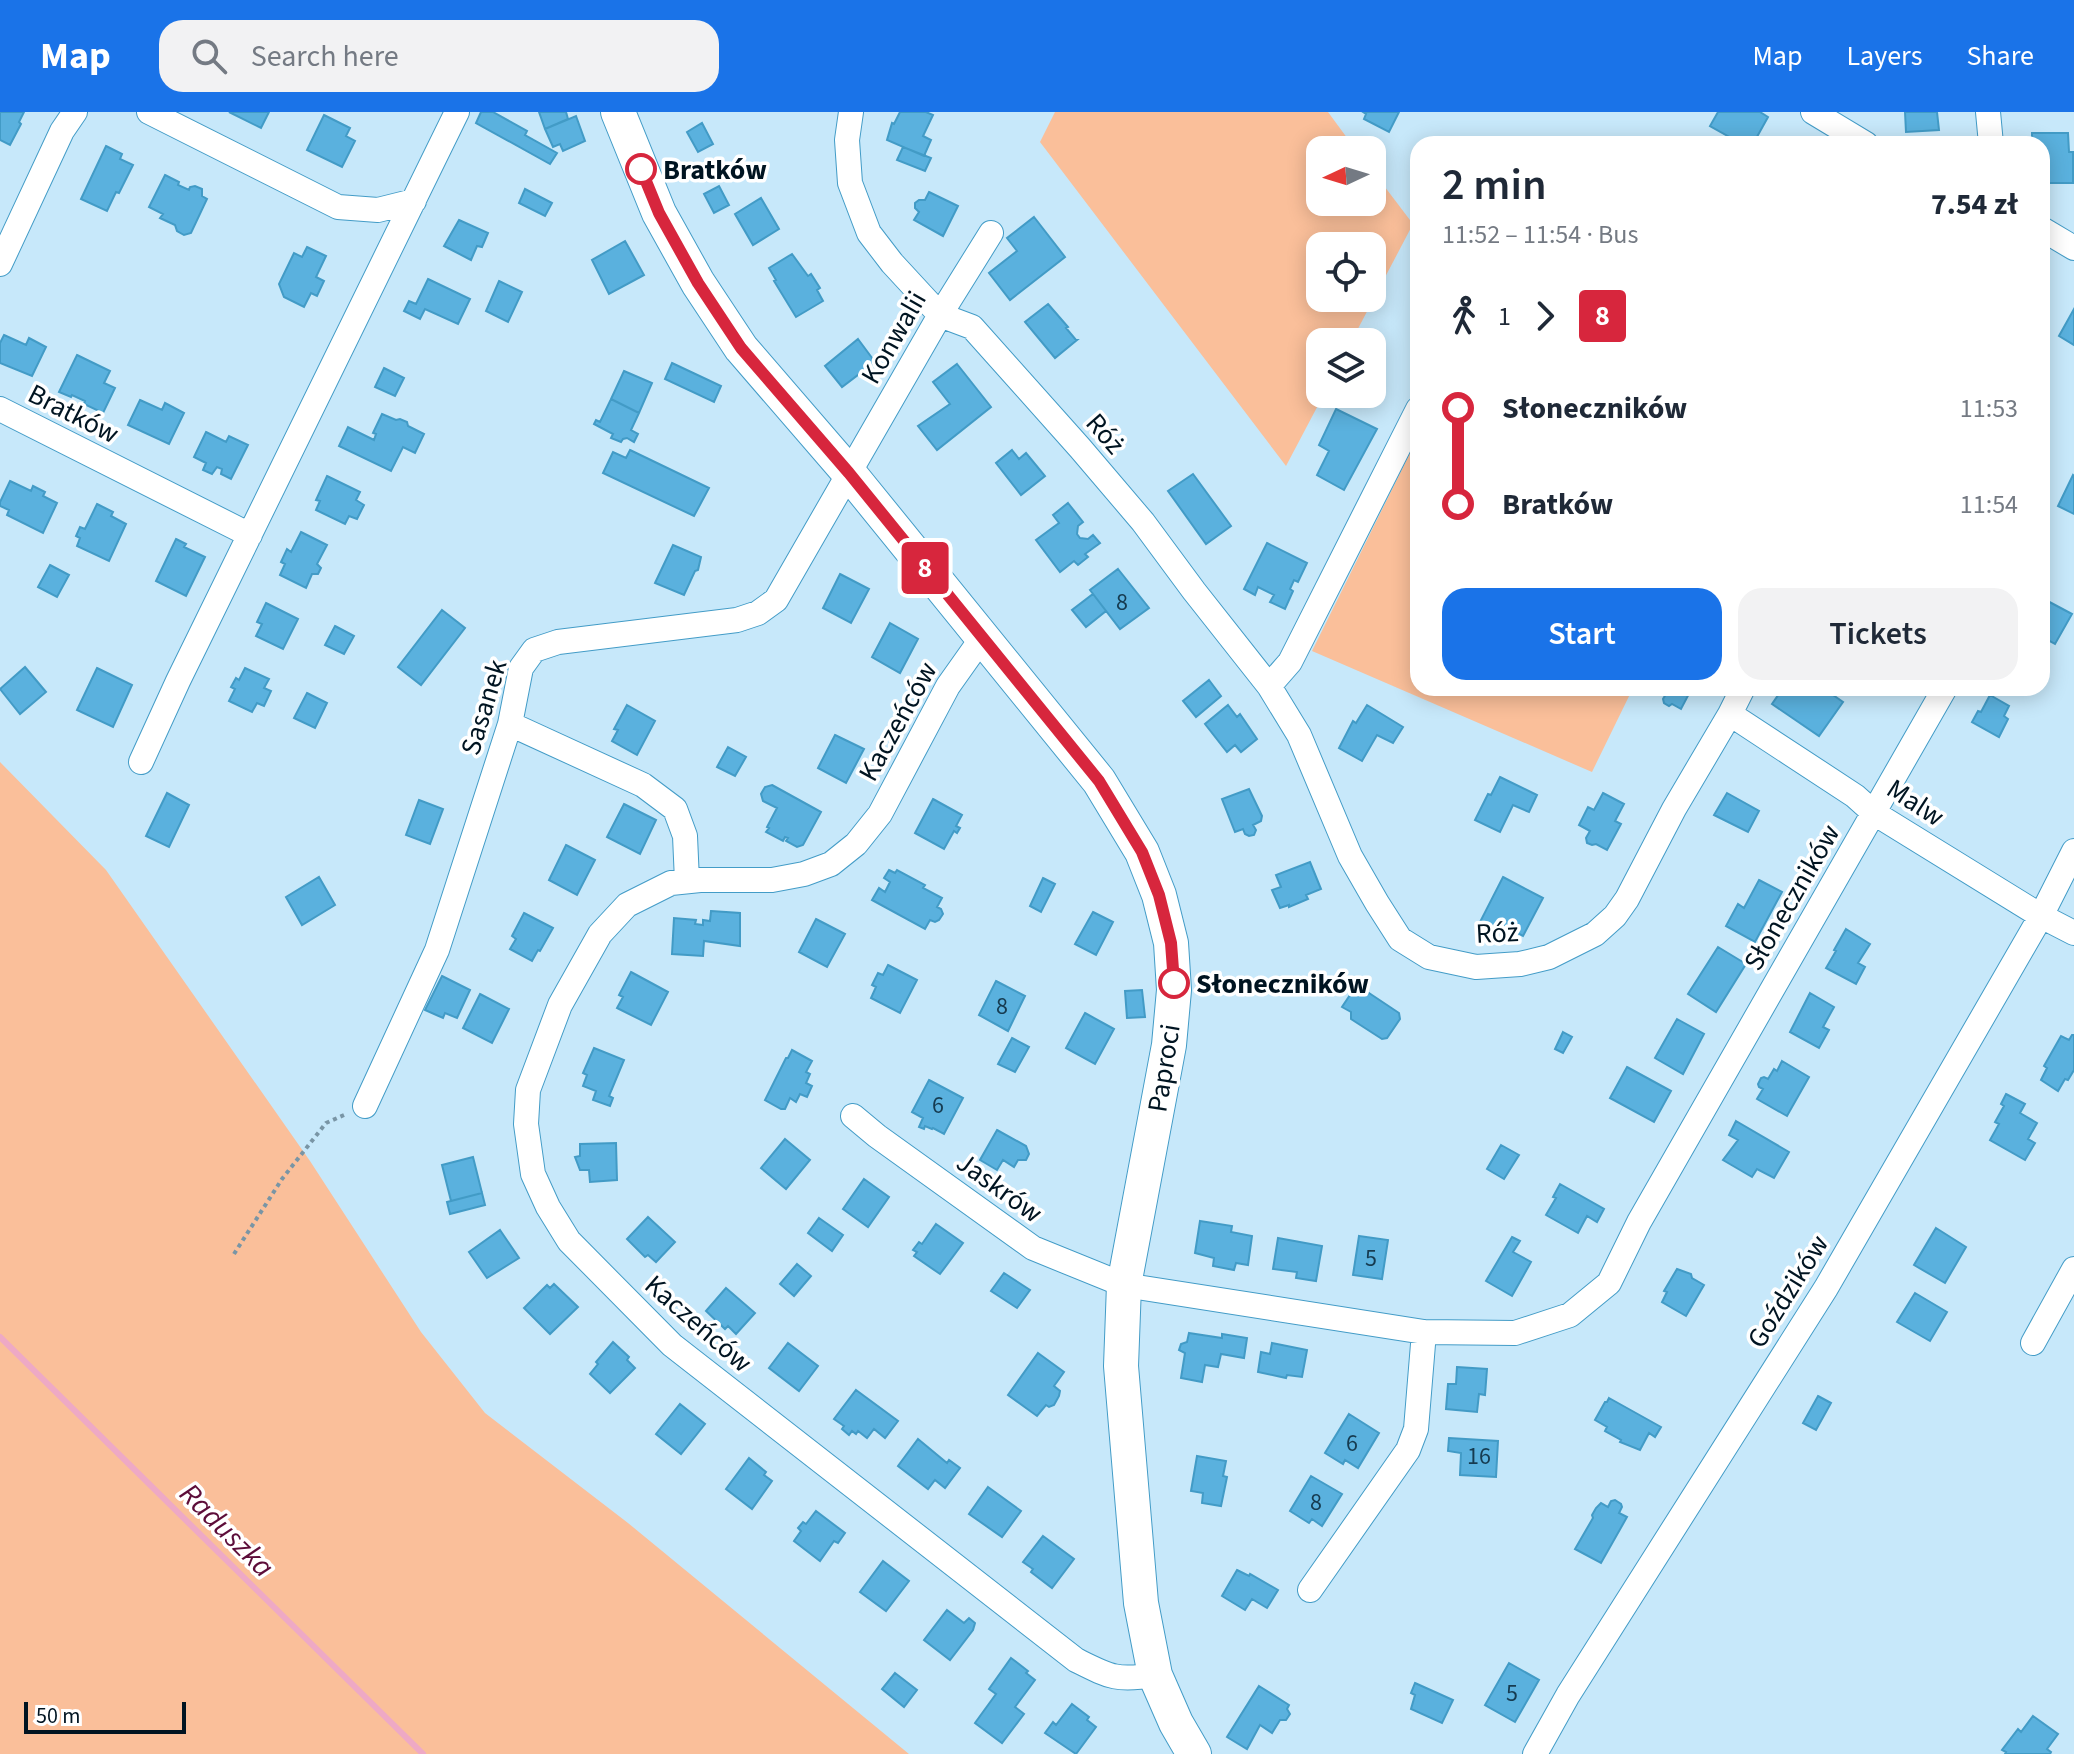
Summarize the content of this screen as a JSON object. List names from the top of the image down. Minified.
{"streets":{"street":["Konwalii","Bratków","Róż","Sasanek","Kaczeńców","Malw","Słoneczników","Paproci","Jaskrów","Goździków"]},"crossings":[["Konwalii","Róż"],["Konwalii","Sasanek"],["Konwalii","Paproci"],["Róż","Malw"],["Sasanek","Paproci"],["Kaczeńców","Paproci"],["Malw","Słoneczników"],["Malw","Goździków"],["Słoneczników","Paproci"],["Słoneczników","Jaskrów"],["Paproci","Jaskrów"]],"water":["Raduszka"],"places":["Bratków","Słoneczników"],"lines":["bus line 8"],"house_numbers":["8","8","6","5","6","16","8","5"],"scale_bar":"50 m","north":"left","page":{"header":"Map","search":"Search here","nav":["Map","Layers","Share"],"on_map":"8","heading":["2 min","11:52 – 11:54 · Bus","7.54 zł"],"legs":["1","8"],"list":[{"name":"Słoneczników","value":"11:53"},{"name":"Bratków","value":"11:54"}],"buttons":["Start","Tickets"],"scale":"50 m"}}
